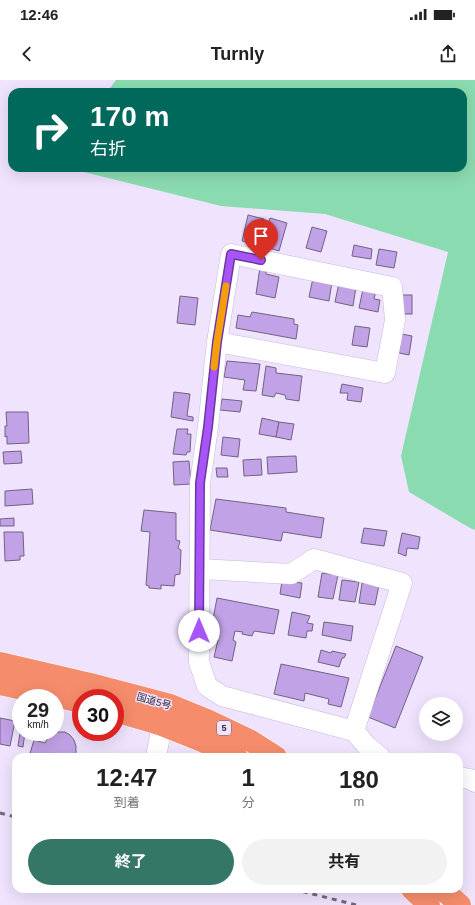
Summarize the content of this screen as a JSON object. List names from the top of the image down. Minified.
{"streets":{"highway":["国道5号","5"]},"page":{"status":"12:46","header":"Turnly","turn":["170 m","右折"],"speed":"29 km/h","limit":"30","eta":["12:47","到着","1","分","180","m"],"buttons":["終了","共有"]}}
